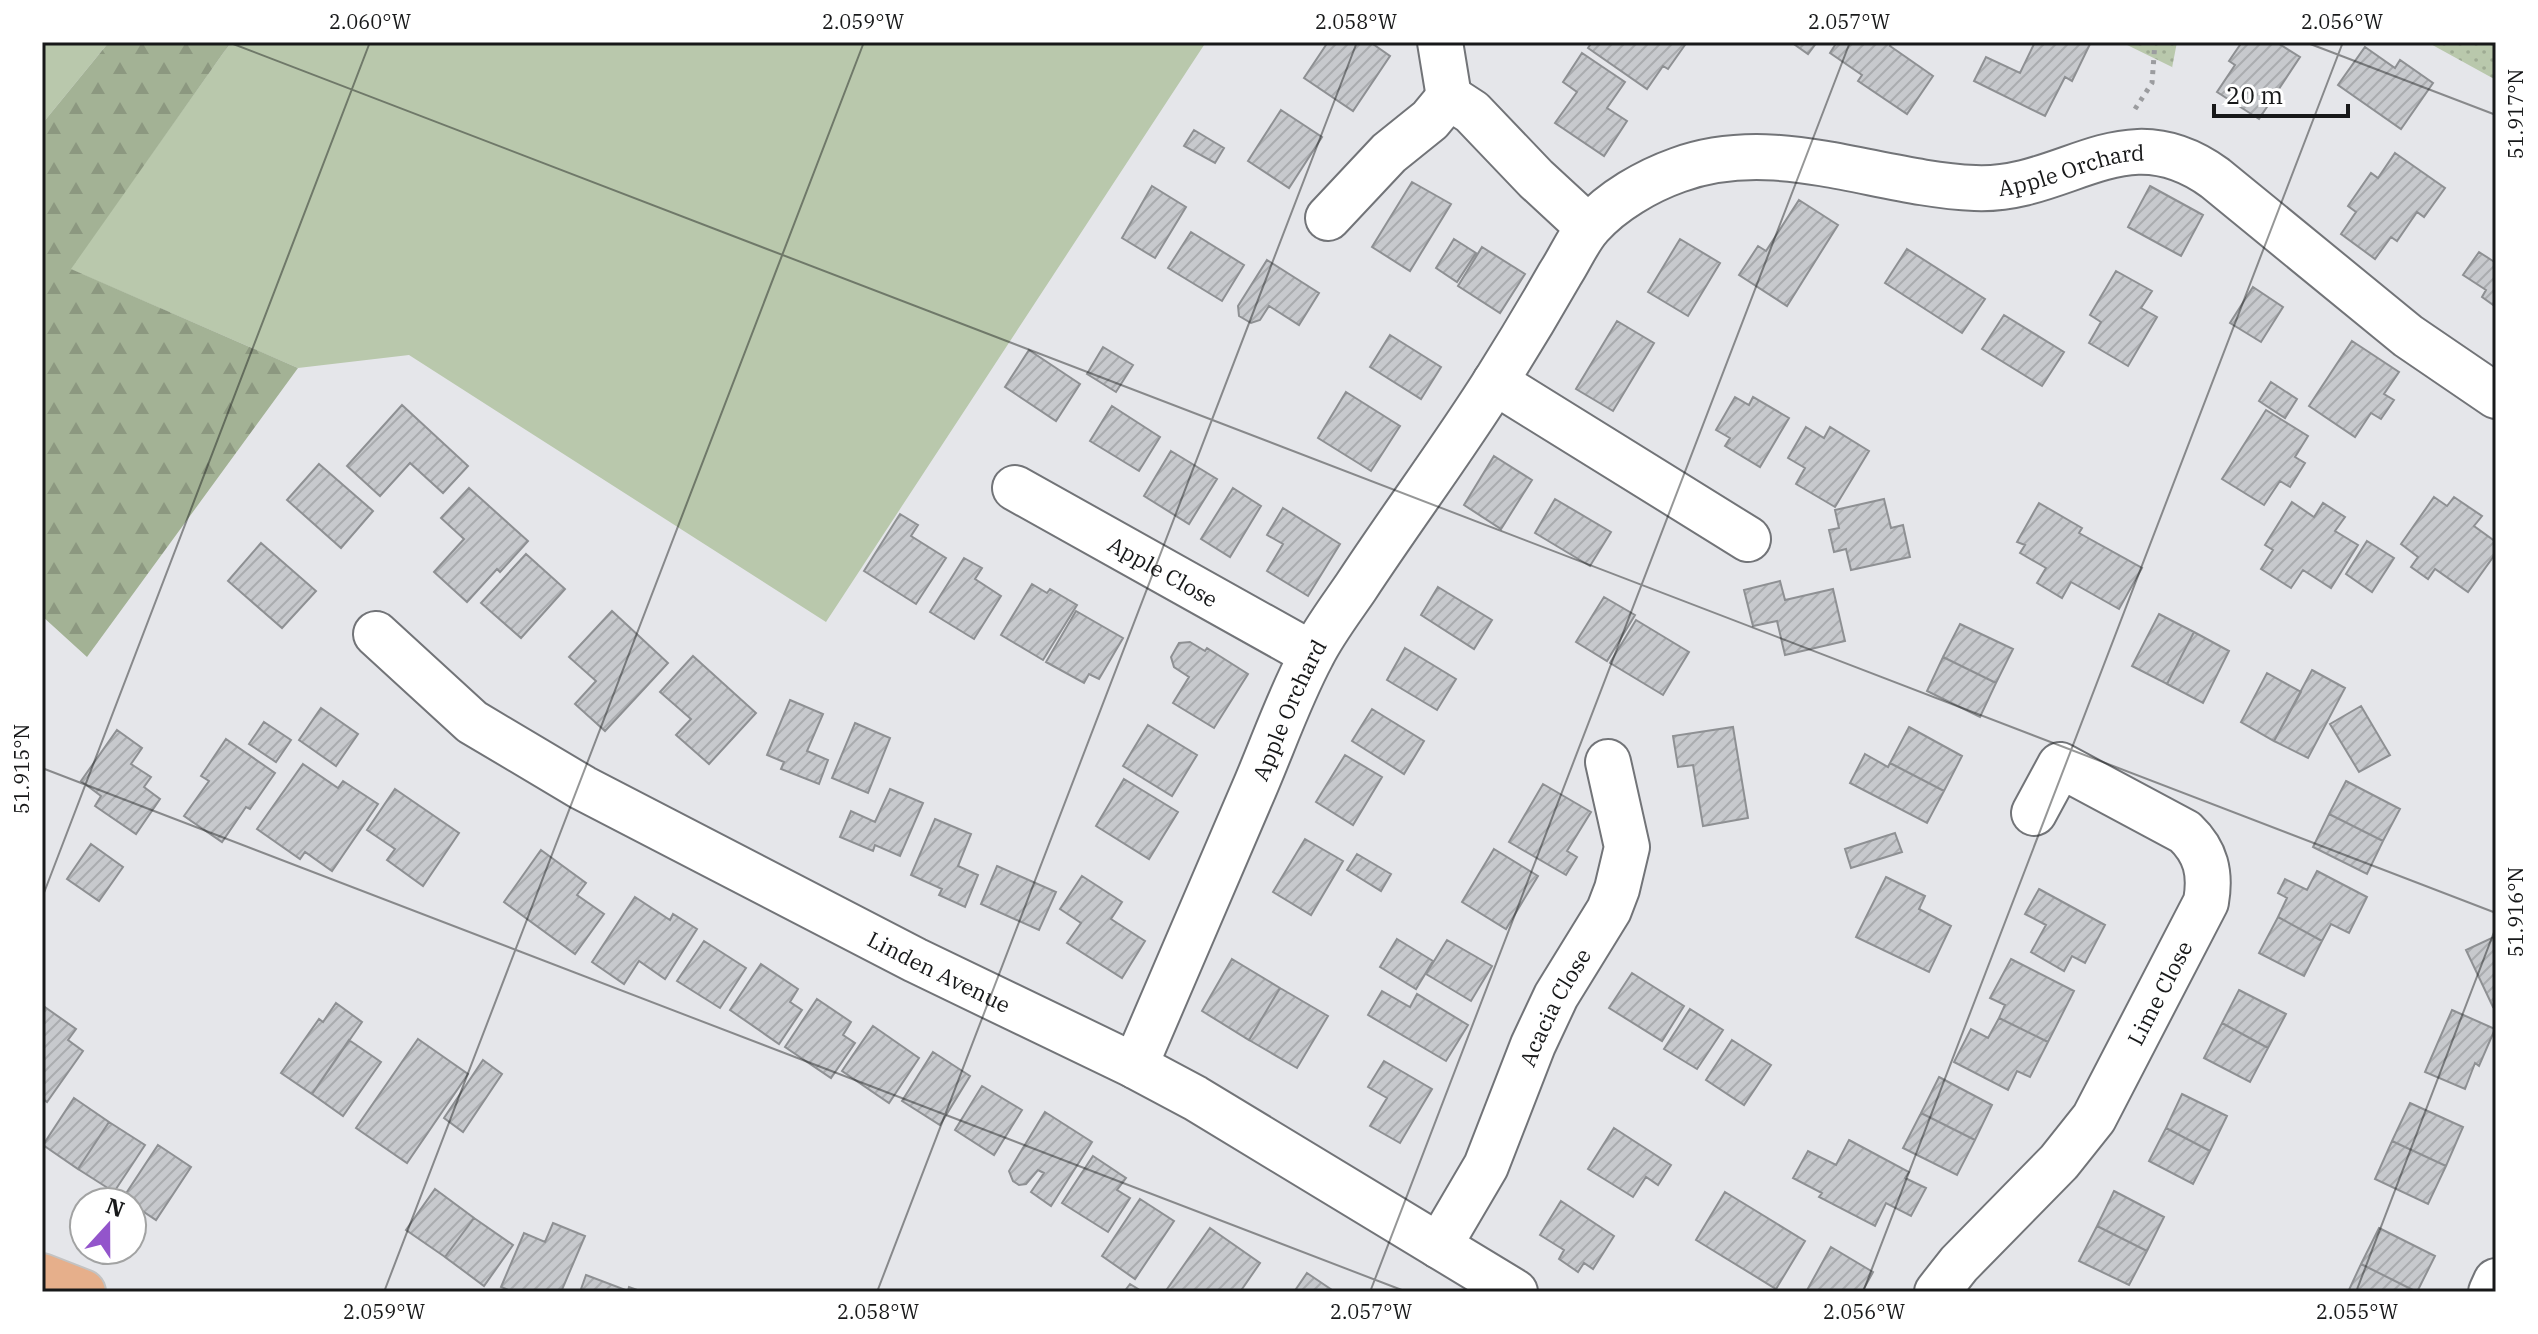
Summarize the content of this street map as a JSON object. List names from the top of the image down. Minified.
{"streets":{"street":["Apple Orchard","Apple Close","Linden Avenue","Lime Close","Acacia Close"]},"crossings":[["Apple Orchard","Apple Close"],["Apple Orchard","Linden Avenue"],["Linden Avenue","Acacia Close"]],"scale_bar":"20 m","north":"top","coordinates":["2.060°W","2.059°W","2.058°W","2.057°W","2.056°W","51.917°N","51.915°N","51.916°N","2.055°W"]}
